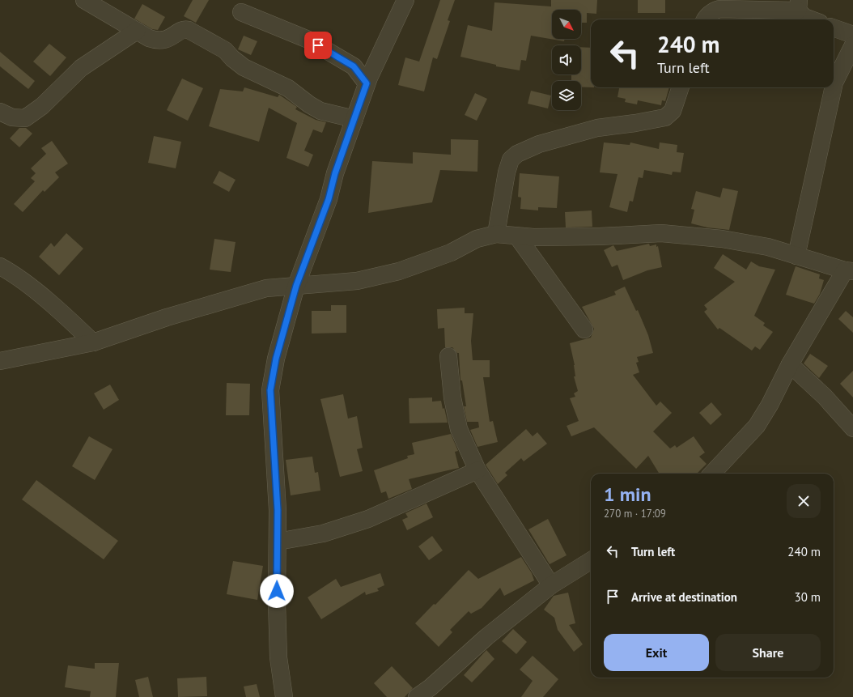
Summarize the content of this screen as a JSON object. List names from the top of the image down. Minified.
{"north":"bottom right","page":{"turn":["240 m","Turn left"],"heading":["1 min","270 m · 17:09"],"list":[{"name":"Turn left","value":"240 m"},{"name":"Arrive at destination","value":"30 m"}],"buttons":["Exit","Share"]}}
